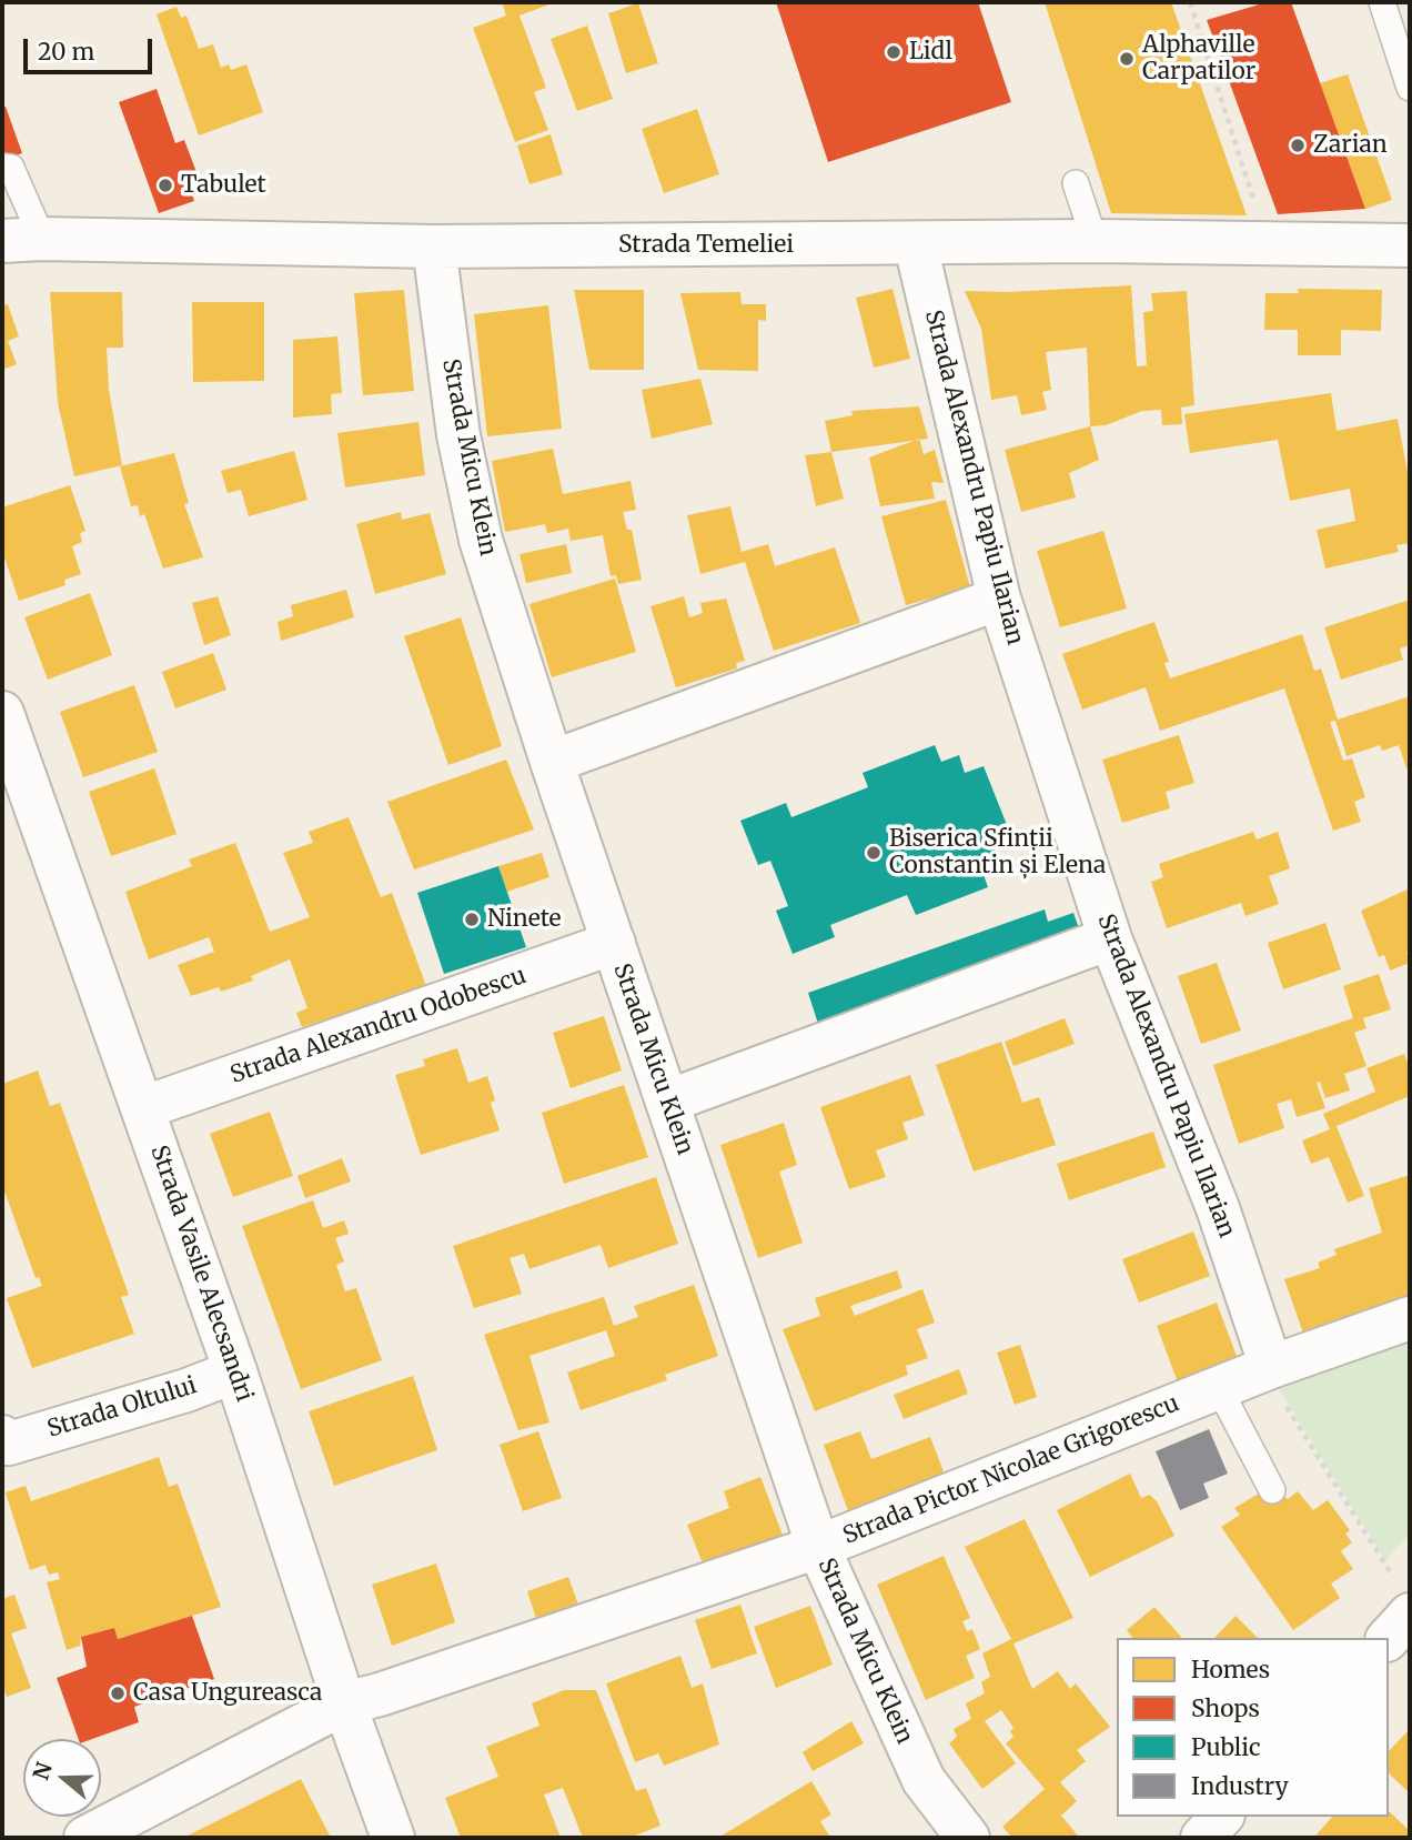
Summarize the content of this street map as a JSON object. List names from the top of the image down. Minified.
{"streets":{"street":["Strada Temeliei","Strada Micu Klein","Strada Alexandru Papiu Ilarian","Strada Alexandru Odobescu","Strada Vasile Alecsandri","Strada Oltului","Strada Pictor Nicolae Grigorescu"]},"crossings":[["Strada Temeliei","Strada Micu Klein"],["Strada Temeliei","Strada Alexandru Papiu Ilarian"],["Strada Micu Klein","Strada Alexandru Odobescu"],["Strada Micu Klein","Strada Pictor Nicolae Grigorescu"],["Strada Alexandru Papiu Ilarian","Strada Pictor Nicolae Grigorescu"],["Strada Alexandru Odobescu","Strada Vasile Alecsandri"],["Strada Vasile Alecsandri","Strada Oltului"],["Strada Vasile Alecsandri","Strada Pictor Nicolae Grigorescu"]],"places":["Lidl","Alphaville Carpatilor","Zarian","Tabulet","Biserica Sfinții Constantin și Elena","Ninete","Casa Ungureasca"],"legend":["Homes","Shops","Public","Industry"],"scale_bar":"20 m","north":"left"}
